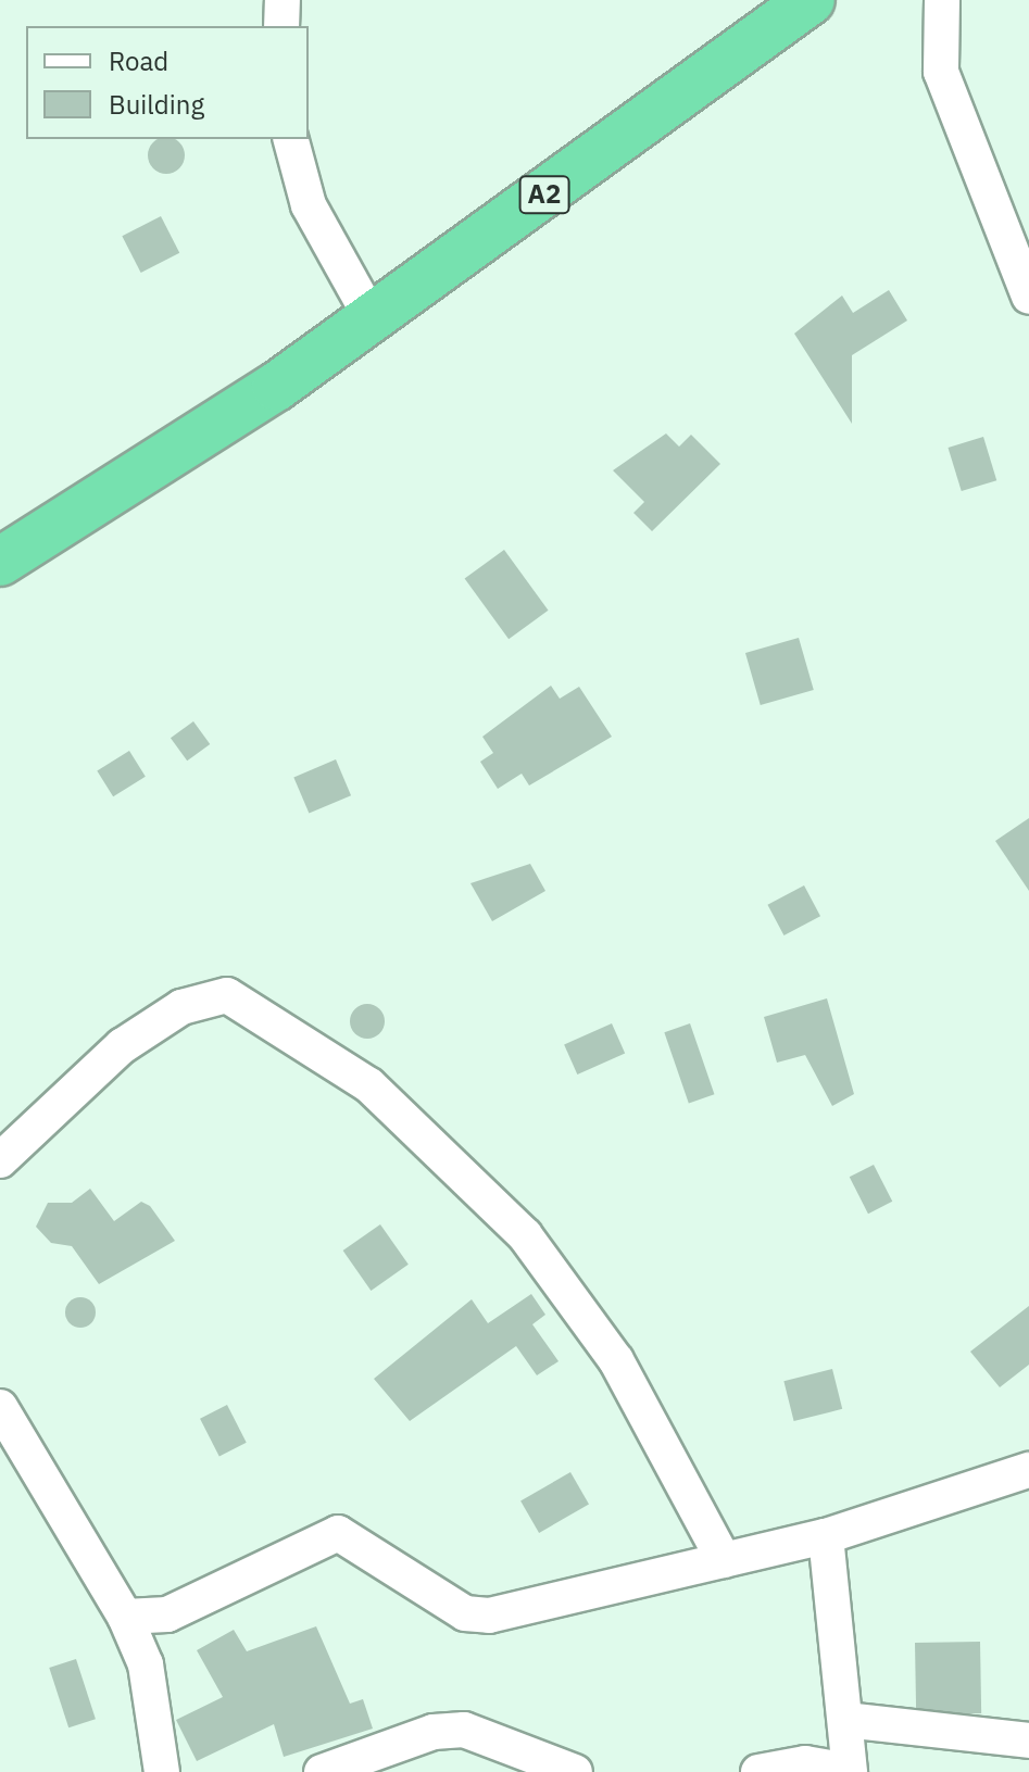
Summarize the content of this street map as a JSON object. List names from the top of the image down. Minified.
{"streets":{"highway":["A2"]},"legend":["Road","Building"]}
